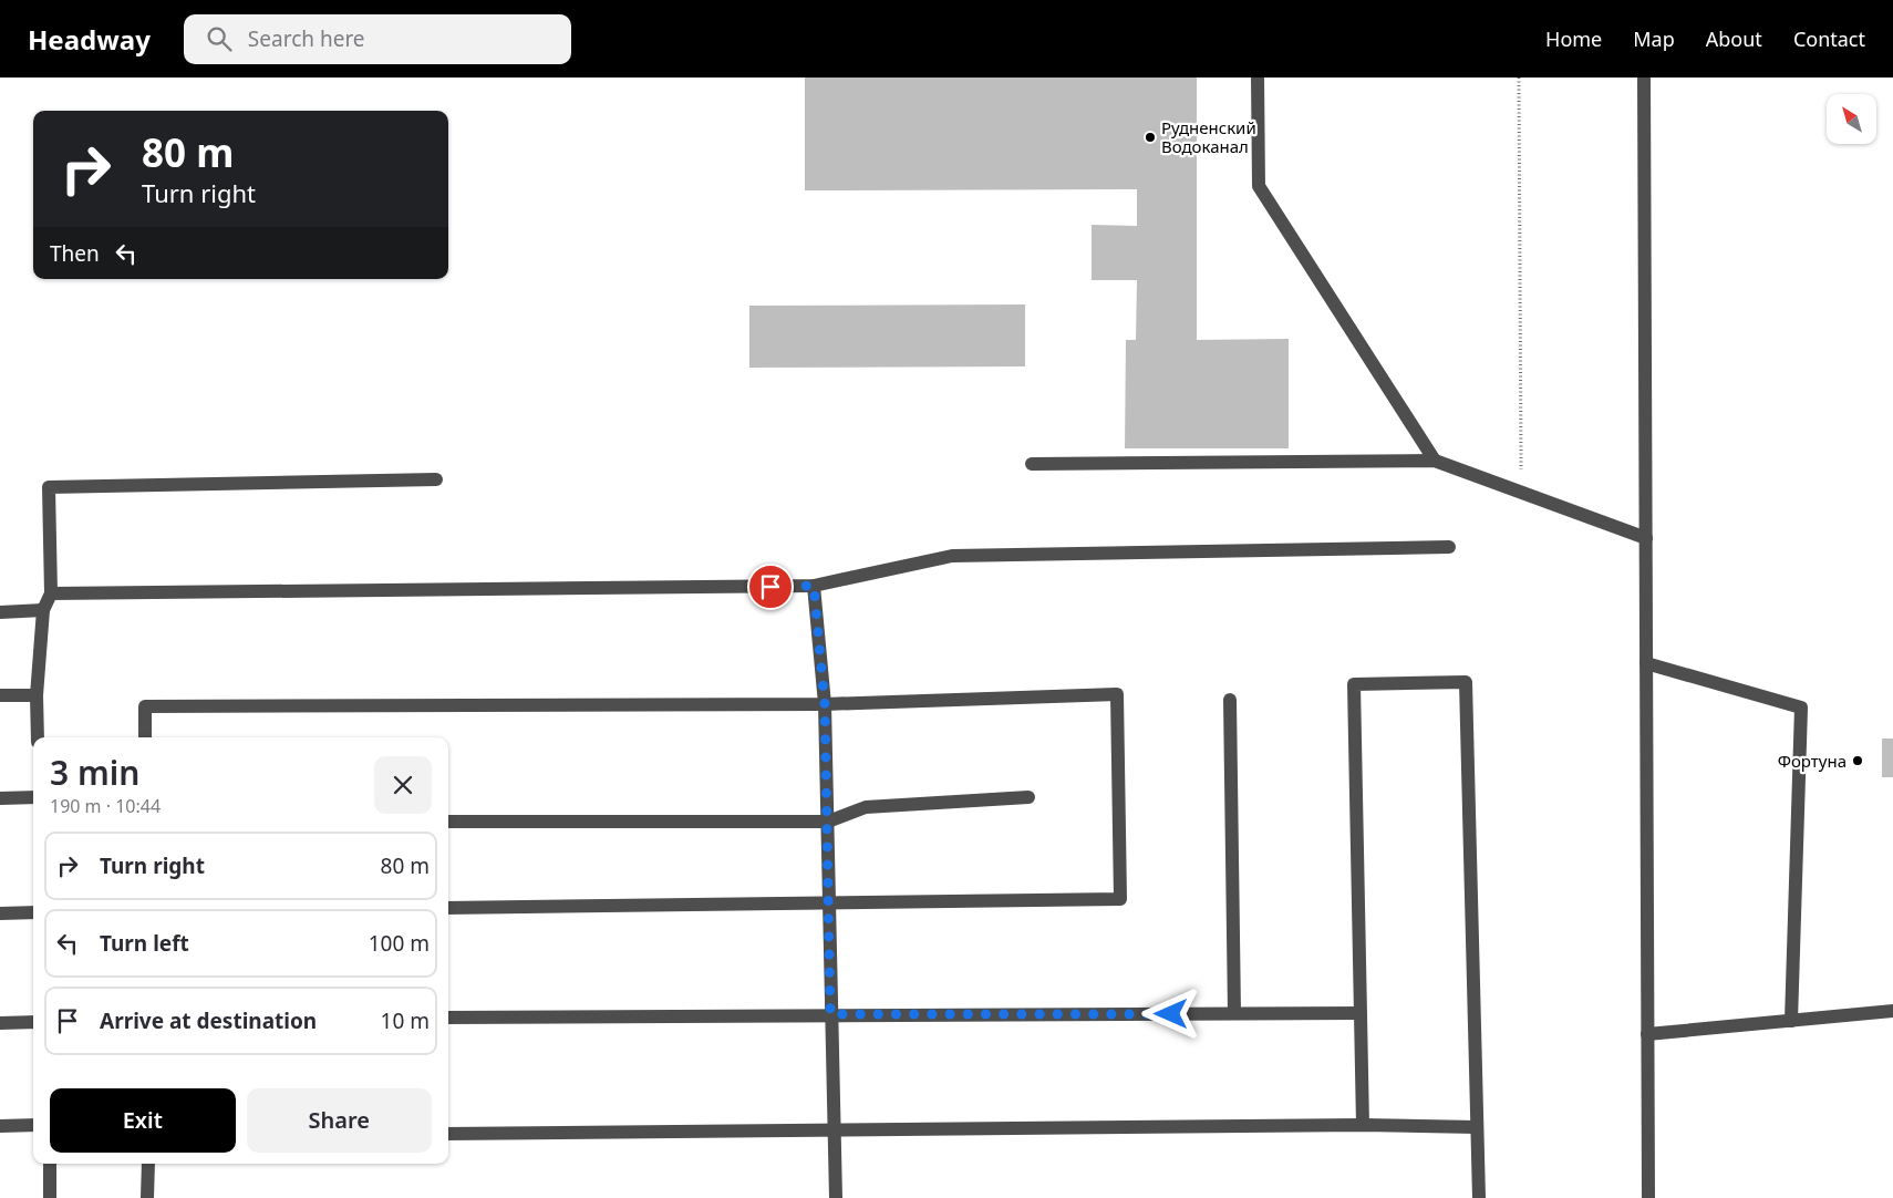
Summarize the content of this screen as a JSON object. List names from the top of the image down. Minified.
{"places":["Рудненский Водоканал","Фортуна"],"north":"top left","page":{"header":"Headway","search":"Search here","nav":["Home","Map","About","Contact"],"turn":["80 m","Turn right"],"then":"Then","heading":["3 min","190 m · 10:44"],"list":[{"name":"Turn right","value":"80 m"},{"name":"Turn left","value":"100 m"},{"name":"Arrive at destination","value":"10 m"}],"buttons":["Exit","Share"]}}
